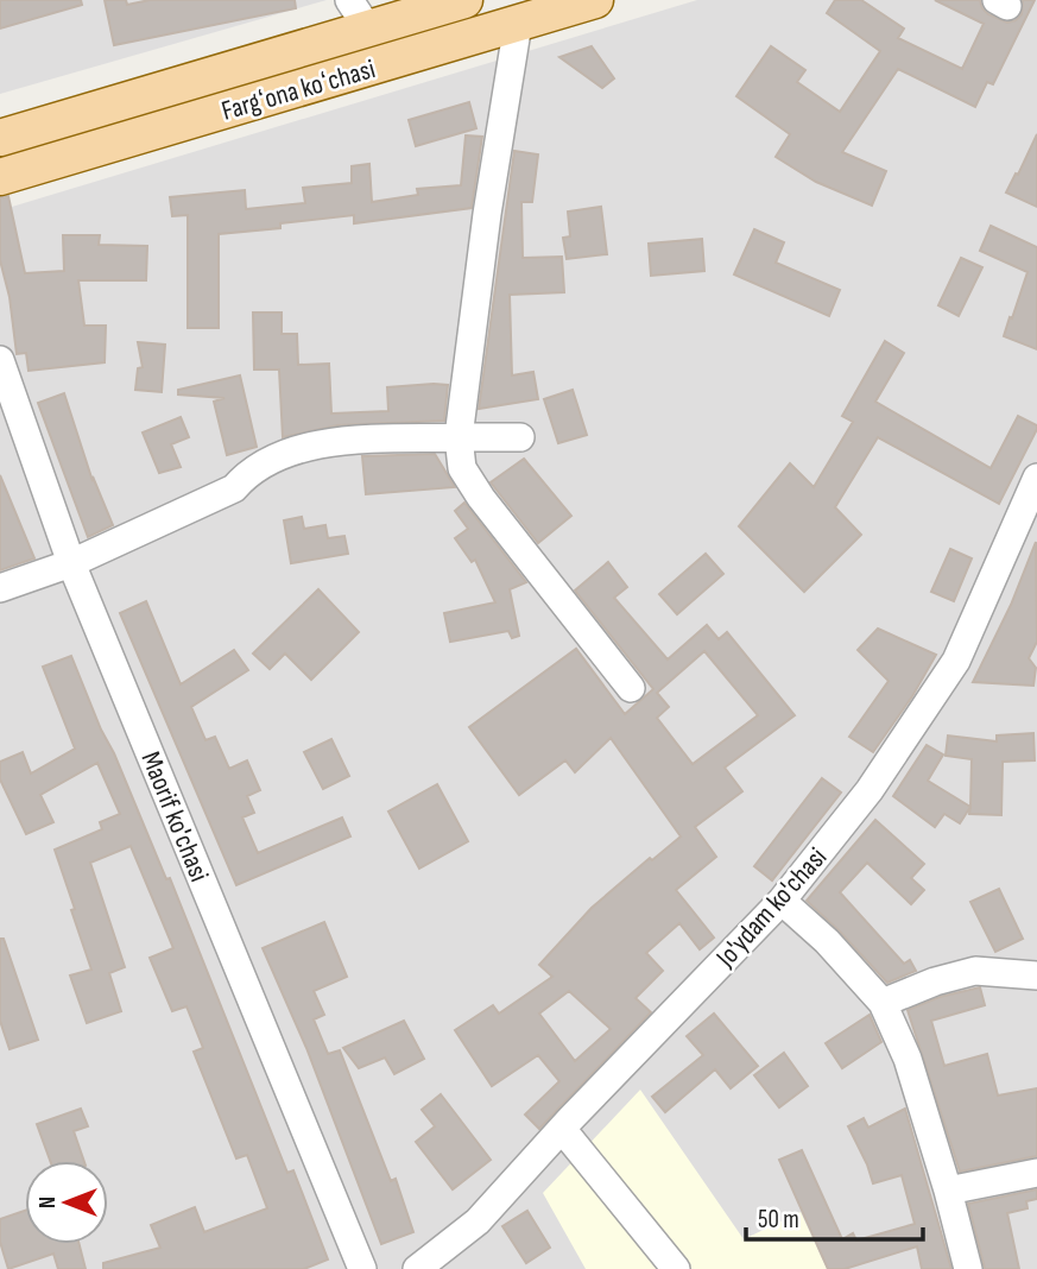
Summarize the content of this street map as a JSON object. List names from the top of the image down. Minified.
{"streets":{"main road":["Fargʻona koʻchasi"],"street":["Maorif ko'chasi","Jo'ydam ko'chasi"]},"scale_bar":"50 m","north":"left"}
